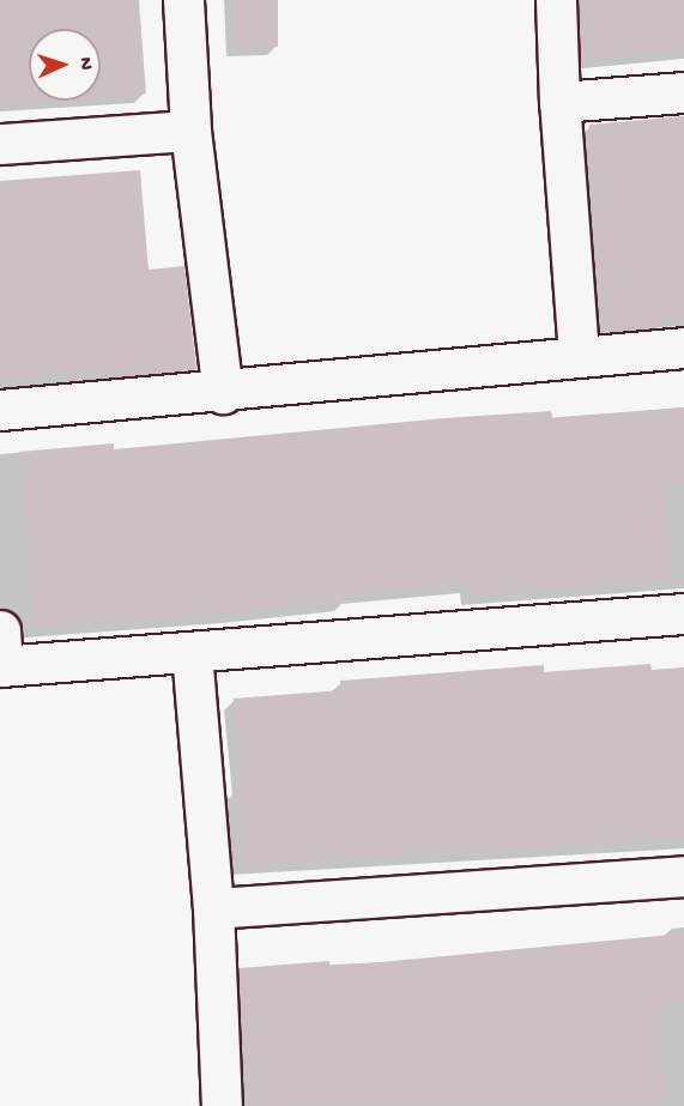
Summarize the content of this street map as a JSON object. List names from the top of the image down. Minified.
{"north":"right"}
